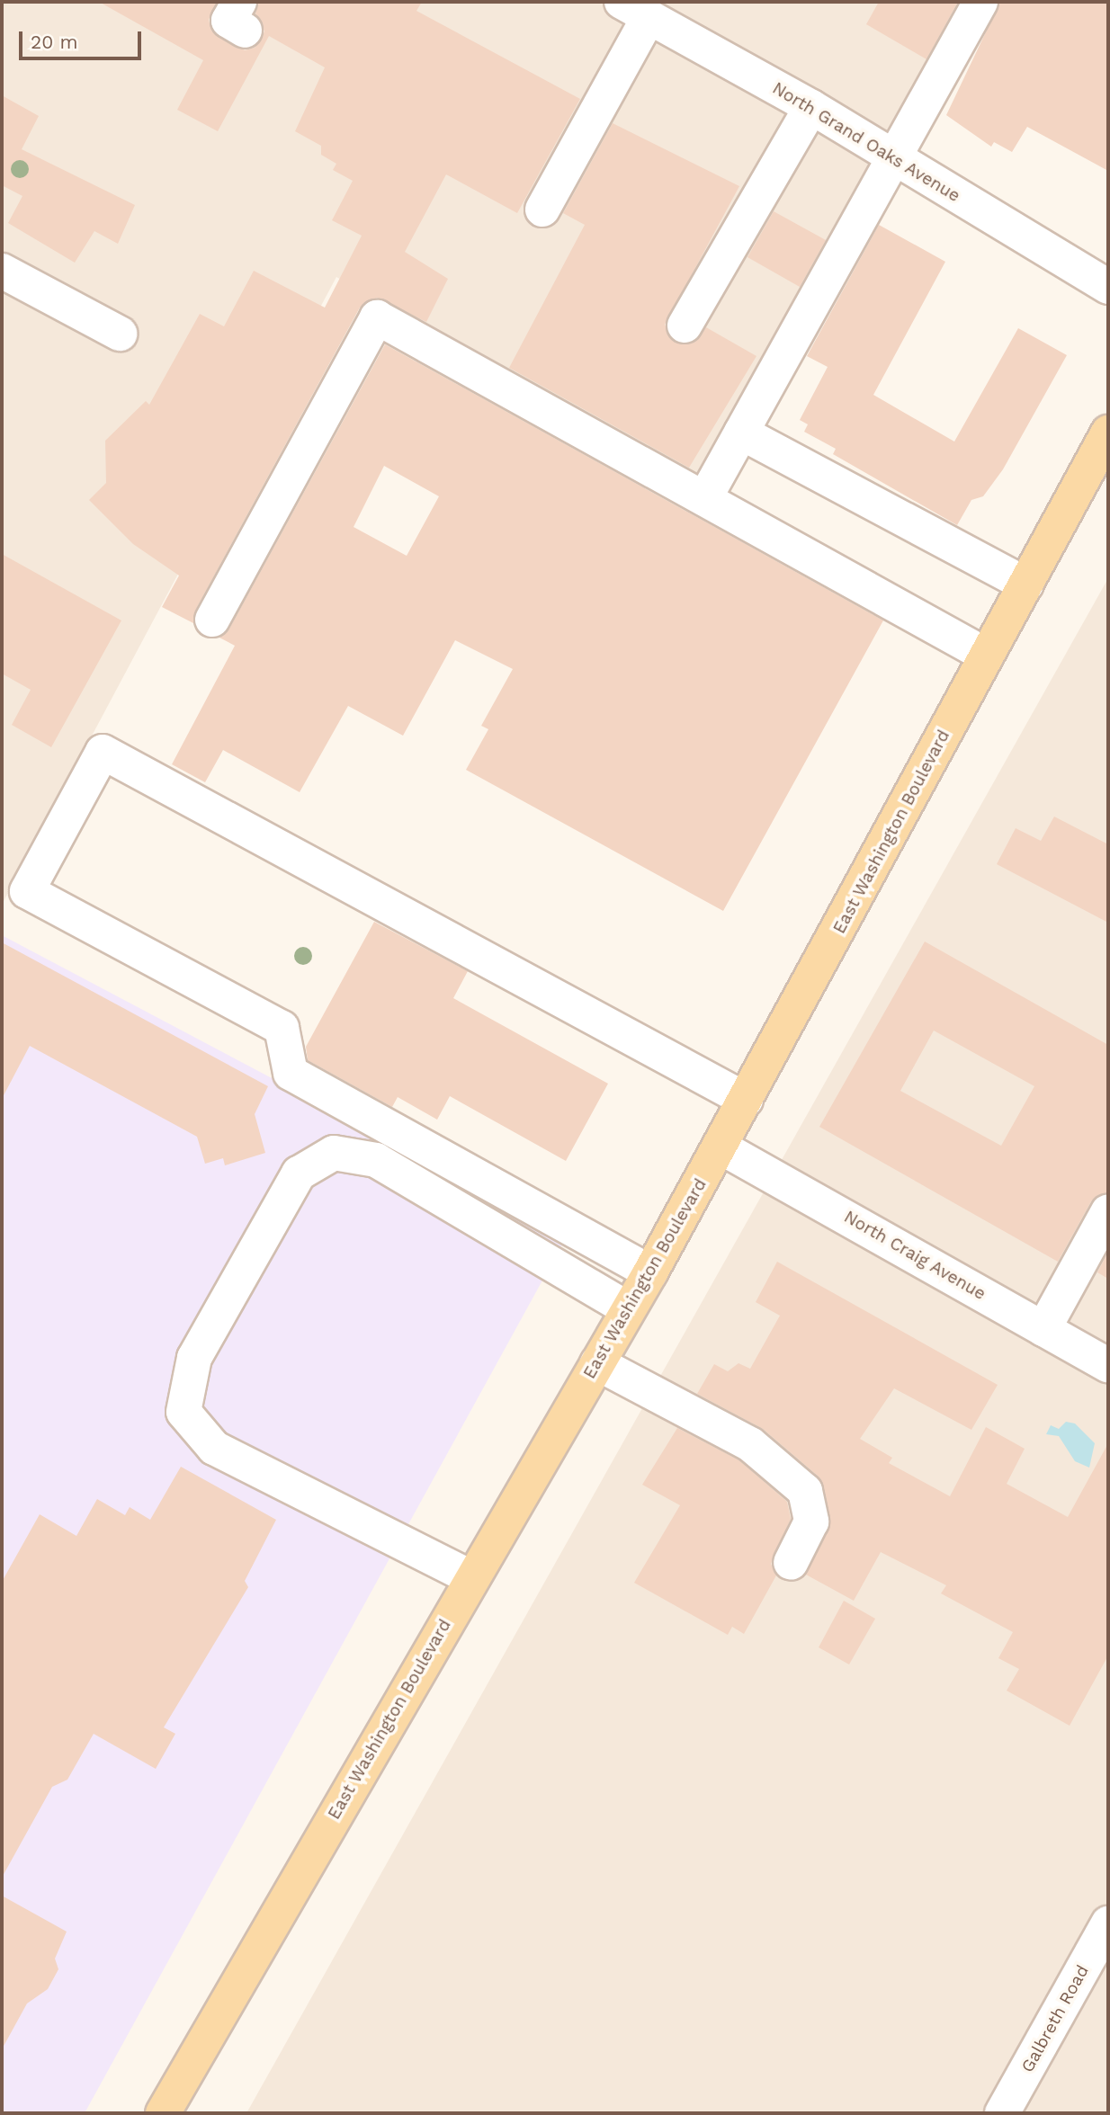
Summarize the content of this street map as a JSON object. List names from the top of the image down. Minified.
{"streets":{"main road":["East Washington Boulevard"],"street":["North Grand Oaks Avenue","North Craig Avenue","Galbreth Road"]},"crossings":[["East Washington Boulevard","North Craig Avenue"]],"scale_bar":"20 m"}
